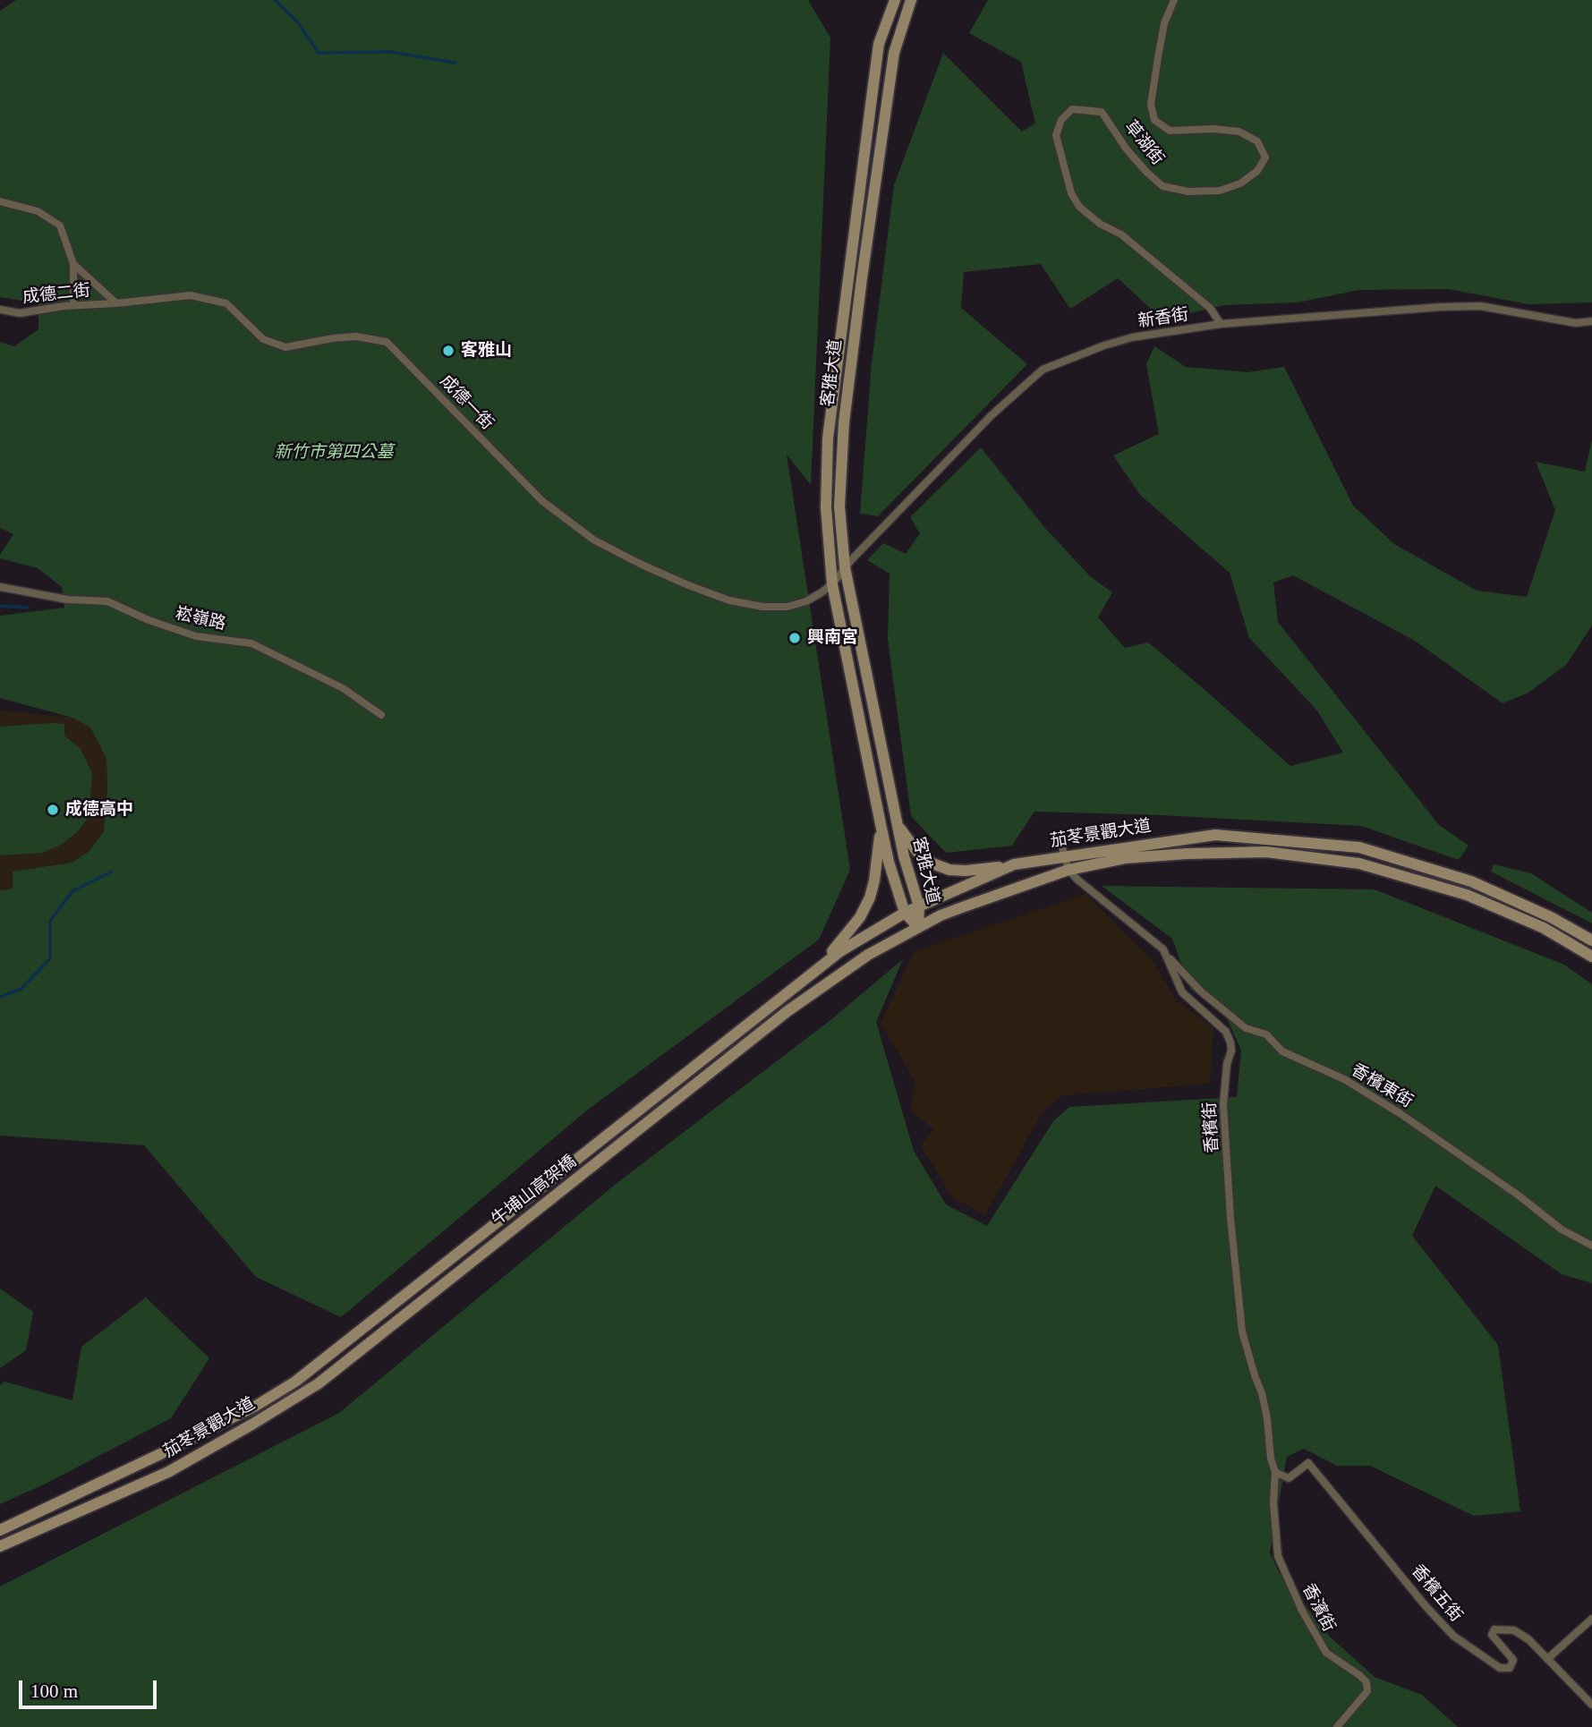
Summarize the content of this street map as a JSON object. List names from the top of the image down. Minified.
{"streets":{"street":["草湖街","成德二街","新香街","客雅大道","成德一街","崧嶺路","茄苳景觀大道","香檳東街","香檳街","牛埔山高架橋","香檳五街","香濱街"]},"crossings":[["草湖街","新香街"],["成德二街","成德一街"],["新香街","客雅大道"],["新香街","成德一街"],["客雅大道","成德一街"],["客雅大道","茄苳景觀大道"],["茄苳景觀大道","香檳街"],["茄苳景觀大道","牛埔山高架橋"],["香檳東街","香檳街"],["香檳街","香檳五街"],["香檳街","香濱街"],["香檳五街","香濱街"]],"parks":["新竹市第四公墓"],"places":["客雅山","興南宮","成德高中"],"scale_bar":"100 m"}
